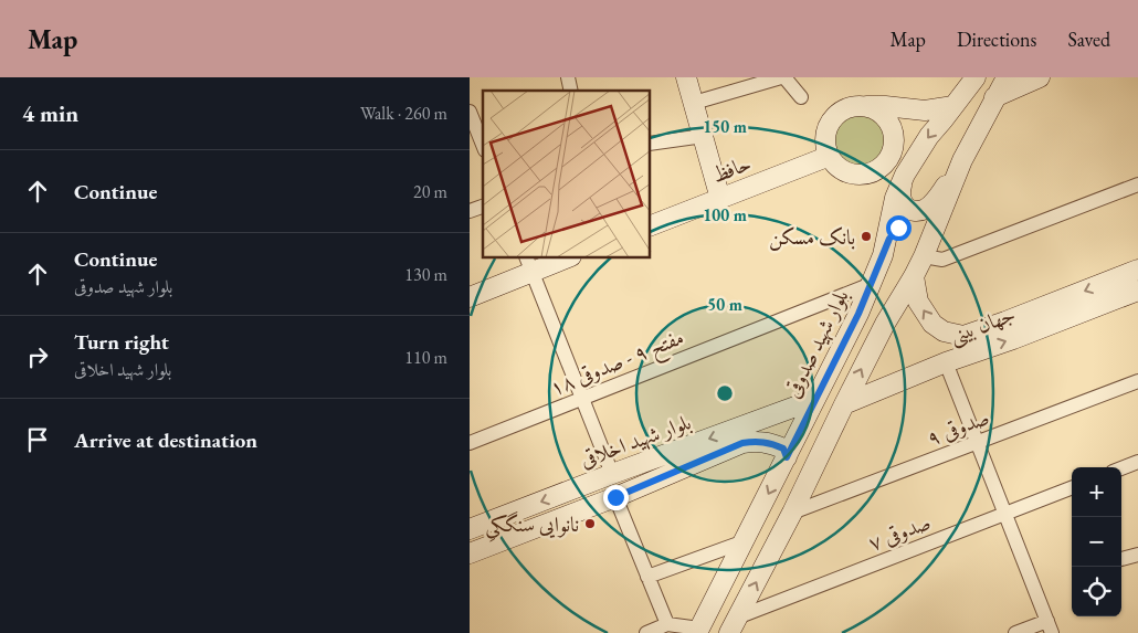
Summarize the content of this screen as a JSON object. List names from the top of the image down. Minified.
{"streets":{"main road":["حافظ","جهان بینی","بلوار شهید صدوقی","بلوار شهید اخلاقی"],"street":["مفتح ۹ - صدوقی ۱۸","صدوقی ۹","صدوقی ۷"]},"crossings":[["بلوار شهید صدوقی","مفتح ۹ - صدوقی ۱۸"],["بلوار شهید صدوقی","بلوار شهید اخلاقی"]],"places":["بانک مسکن","نانوایی سنگکیِ"],"page":{"header":"Map","nav":["Map","Directions","Saved"],"heading":["4 min","Walk · 260 m"],"list":[["Continue","20 m"],["Continue","بلوار شهید صدوقی","130 m"],["Turn right","بلوار شهید اخلاقی","110 m"],"Arrive at destination"],"map_buttons":["+","−"]},"rings":["150 m","100 m","50 m"]}
